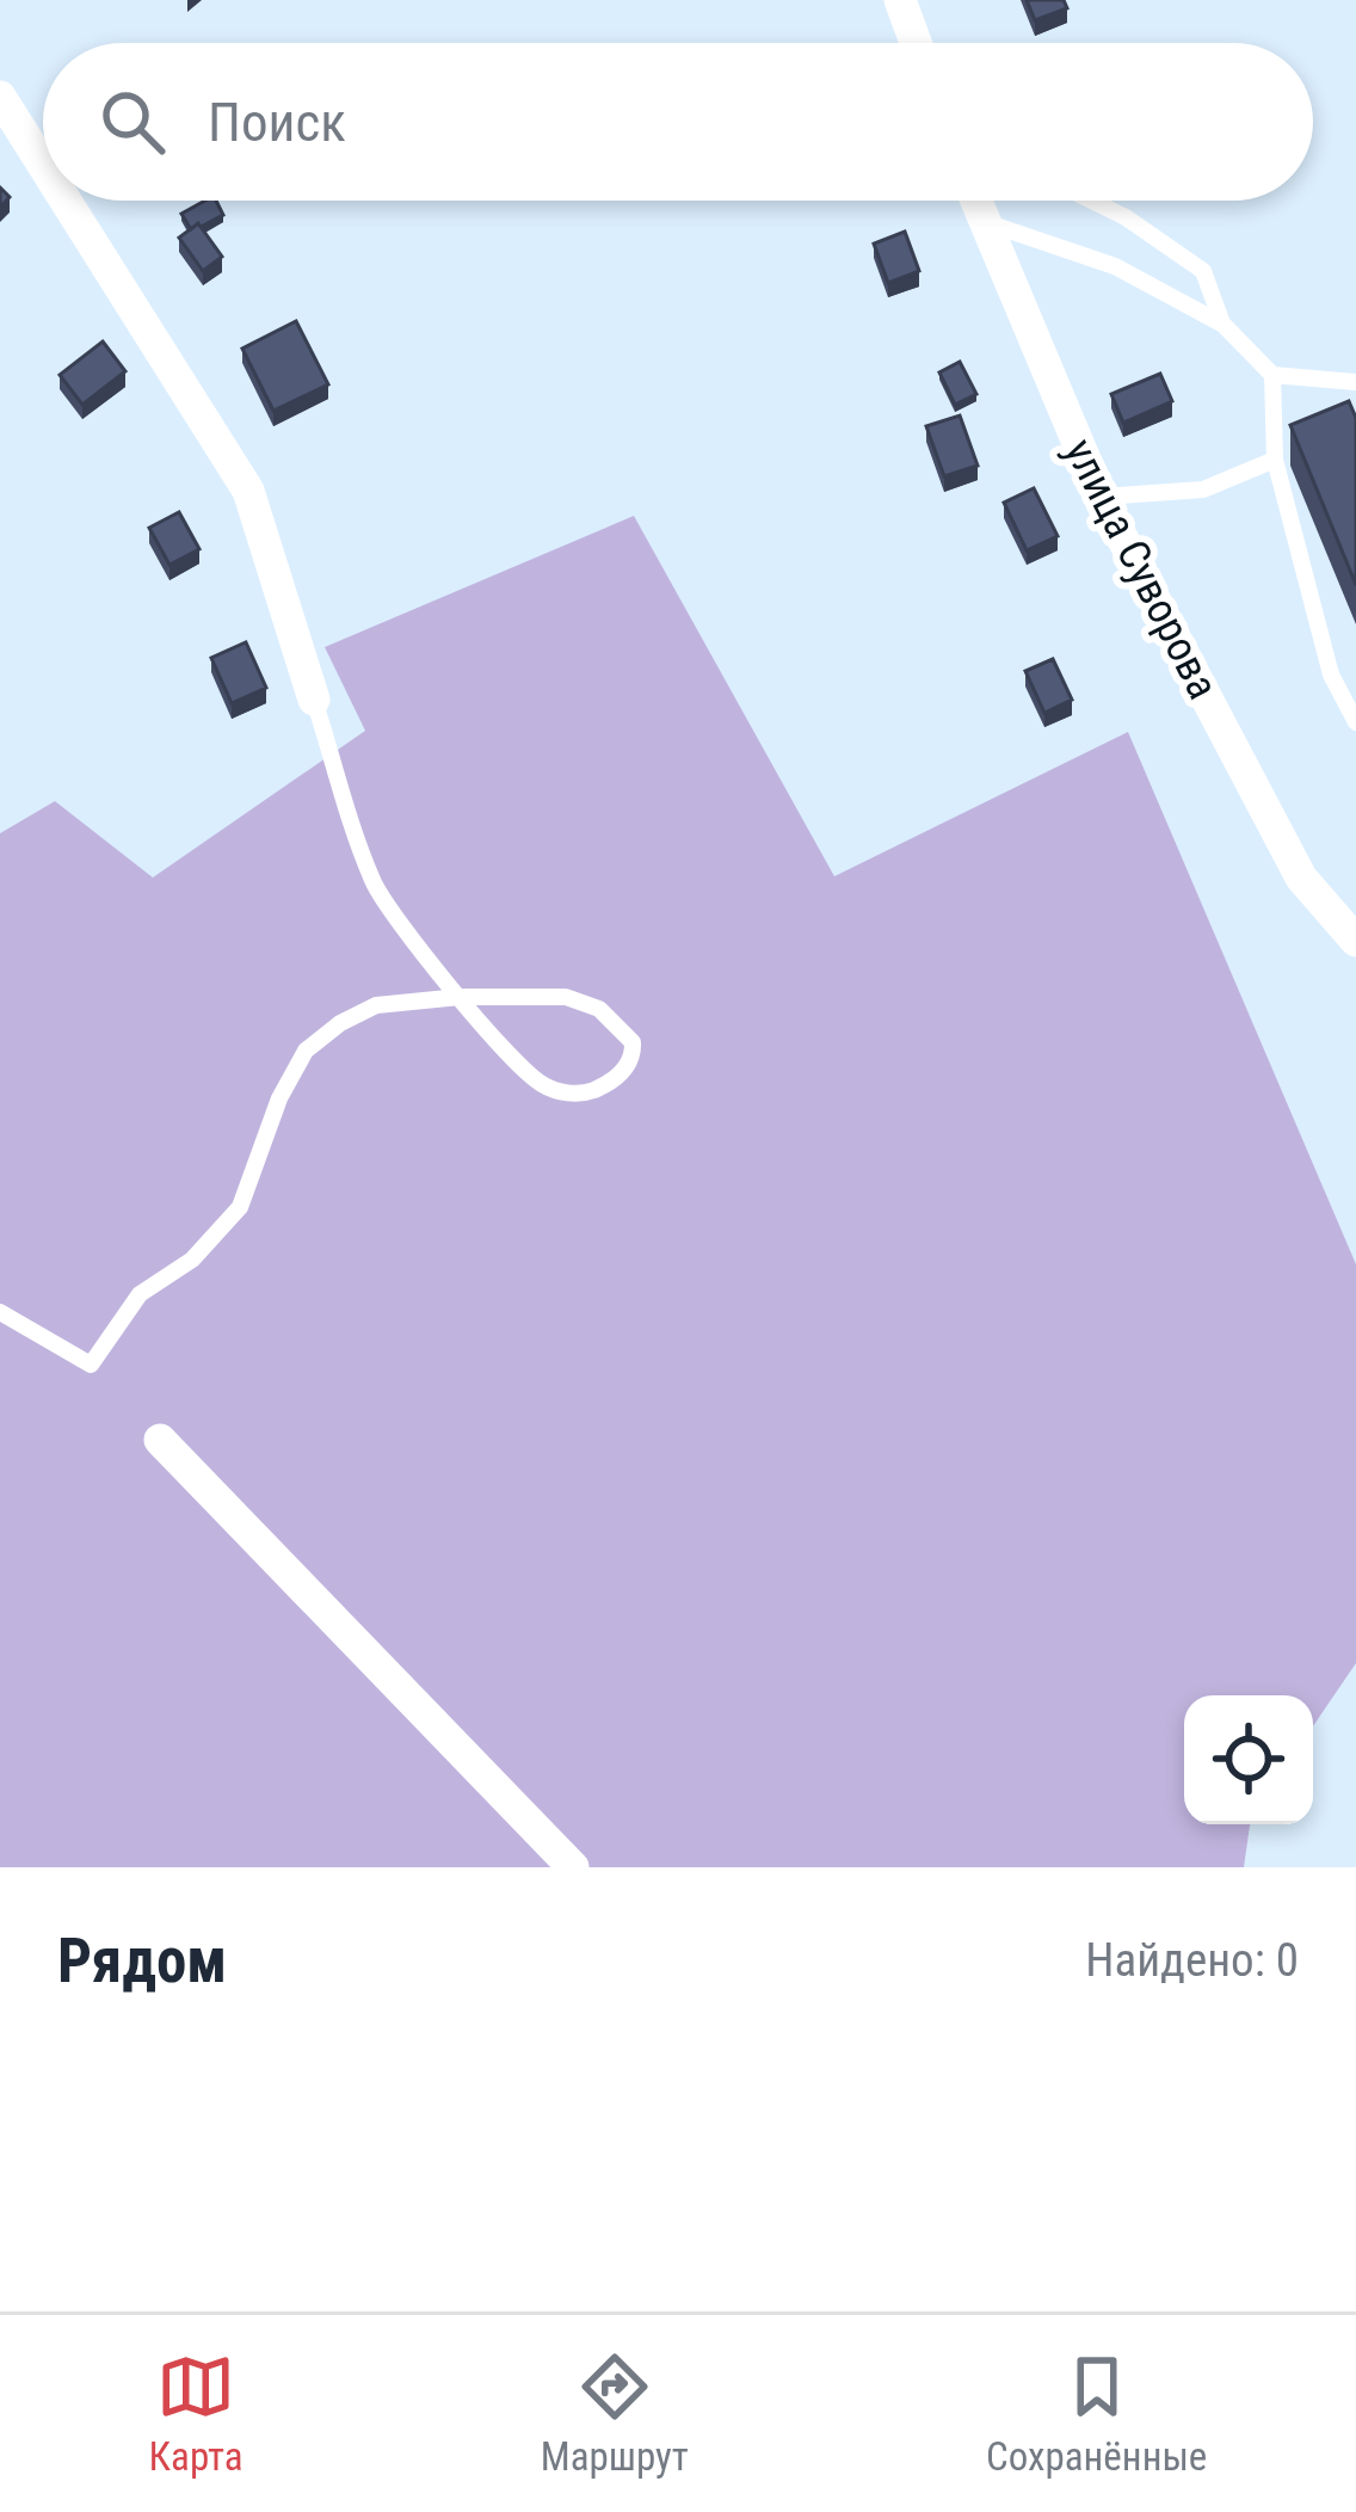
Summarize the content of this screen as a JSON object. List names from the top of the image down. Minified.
{"streets":{"street":["улица Суворова"]},"page":{"search":"Поиск","heading":["Рядом","Найдено: 0"],"nav":["Карта","Маршрут","Сохранённые"]}}
